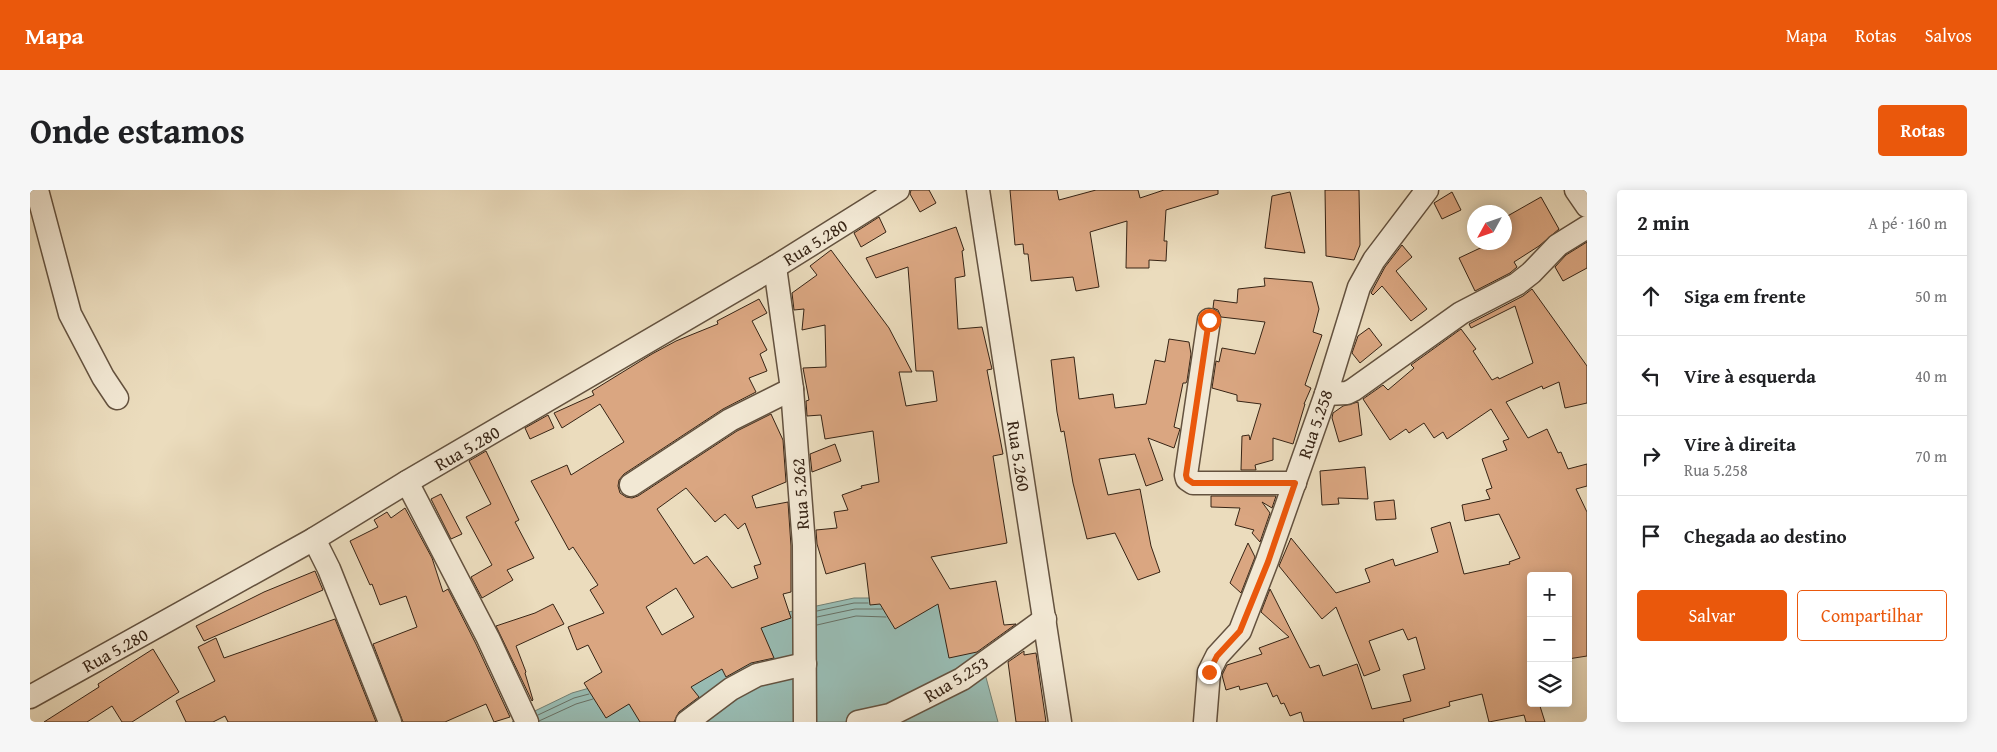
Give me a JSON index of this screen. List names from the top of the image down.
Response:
{
  "streets": {
    "street": [
      "Rua 5.280",
      "Rua 5.258",
      "Rua 5.260",
      "Rua 5.262",
      "Rua 5.253"
    ]
  },
  "crossings": [
    ["Rua 5.280", "Rua 5.262"],
    ["Rua 5.260", "Rua 5.253"]
  ],
  "north": "bottom left",
  "page": {
    "header": "Mapa",
    "nav": ["Mapa", "Rotas", "Salvos"],
    "title": "Onde estamos",
    "buttons": [
      "Rotas",
      ["Salvar", "Compartilhar"]
    ],
    "heading": ["2 min", "A pé · 160 m"],
    "list": [
      ["Siga em frente", "50 m"],
      ["Vire à esquerda", "40 m"],
      ["Vire à direita", "Rua 5.258", "70 m"],
      "Chegada ao destino"
    ],
    "map_buttons": ["+", "−"]
  }
}
